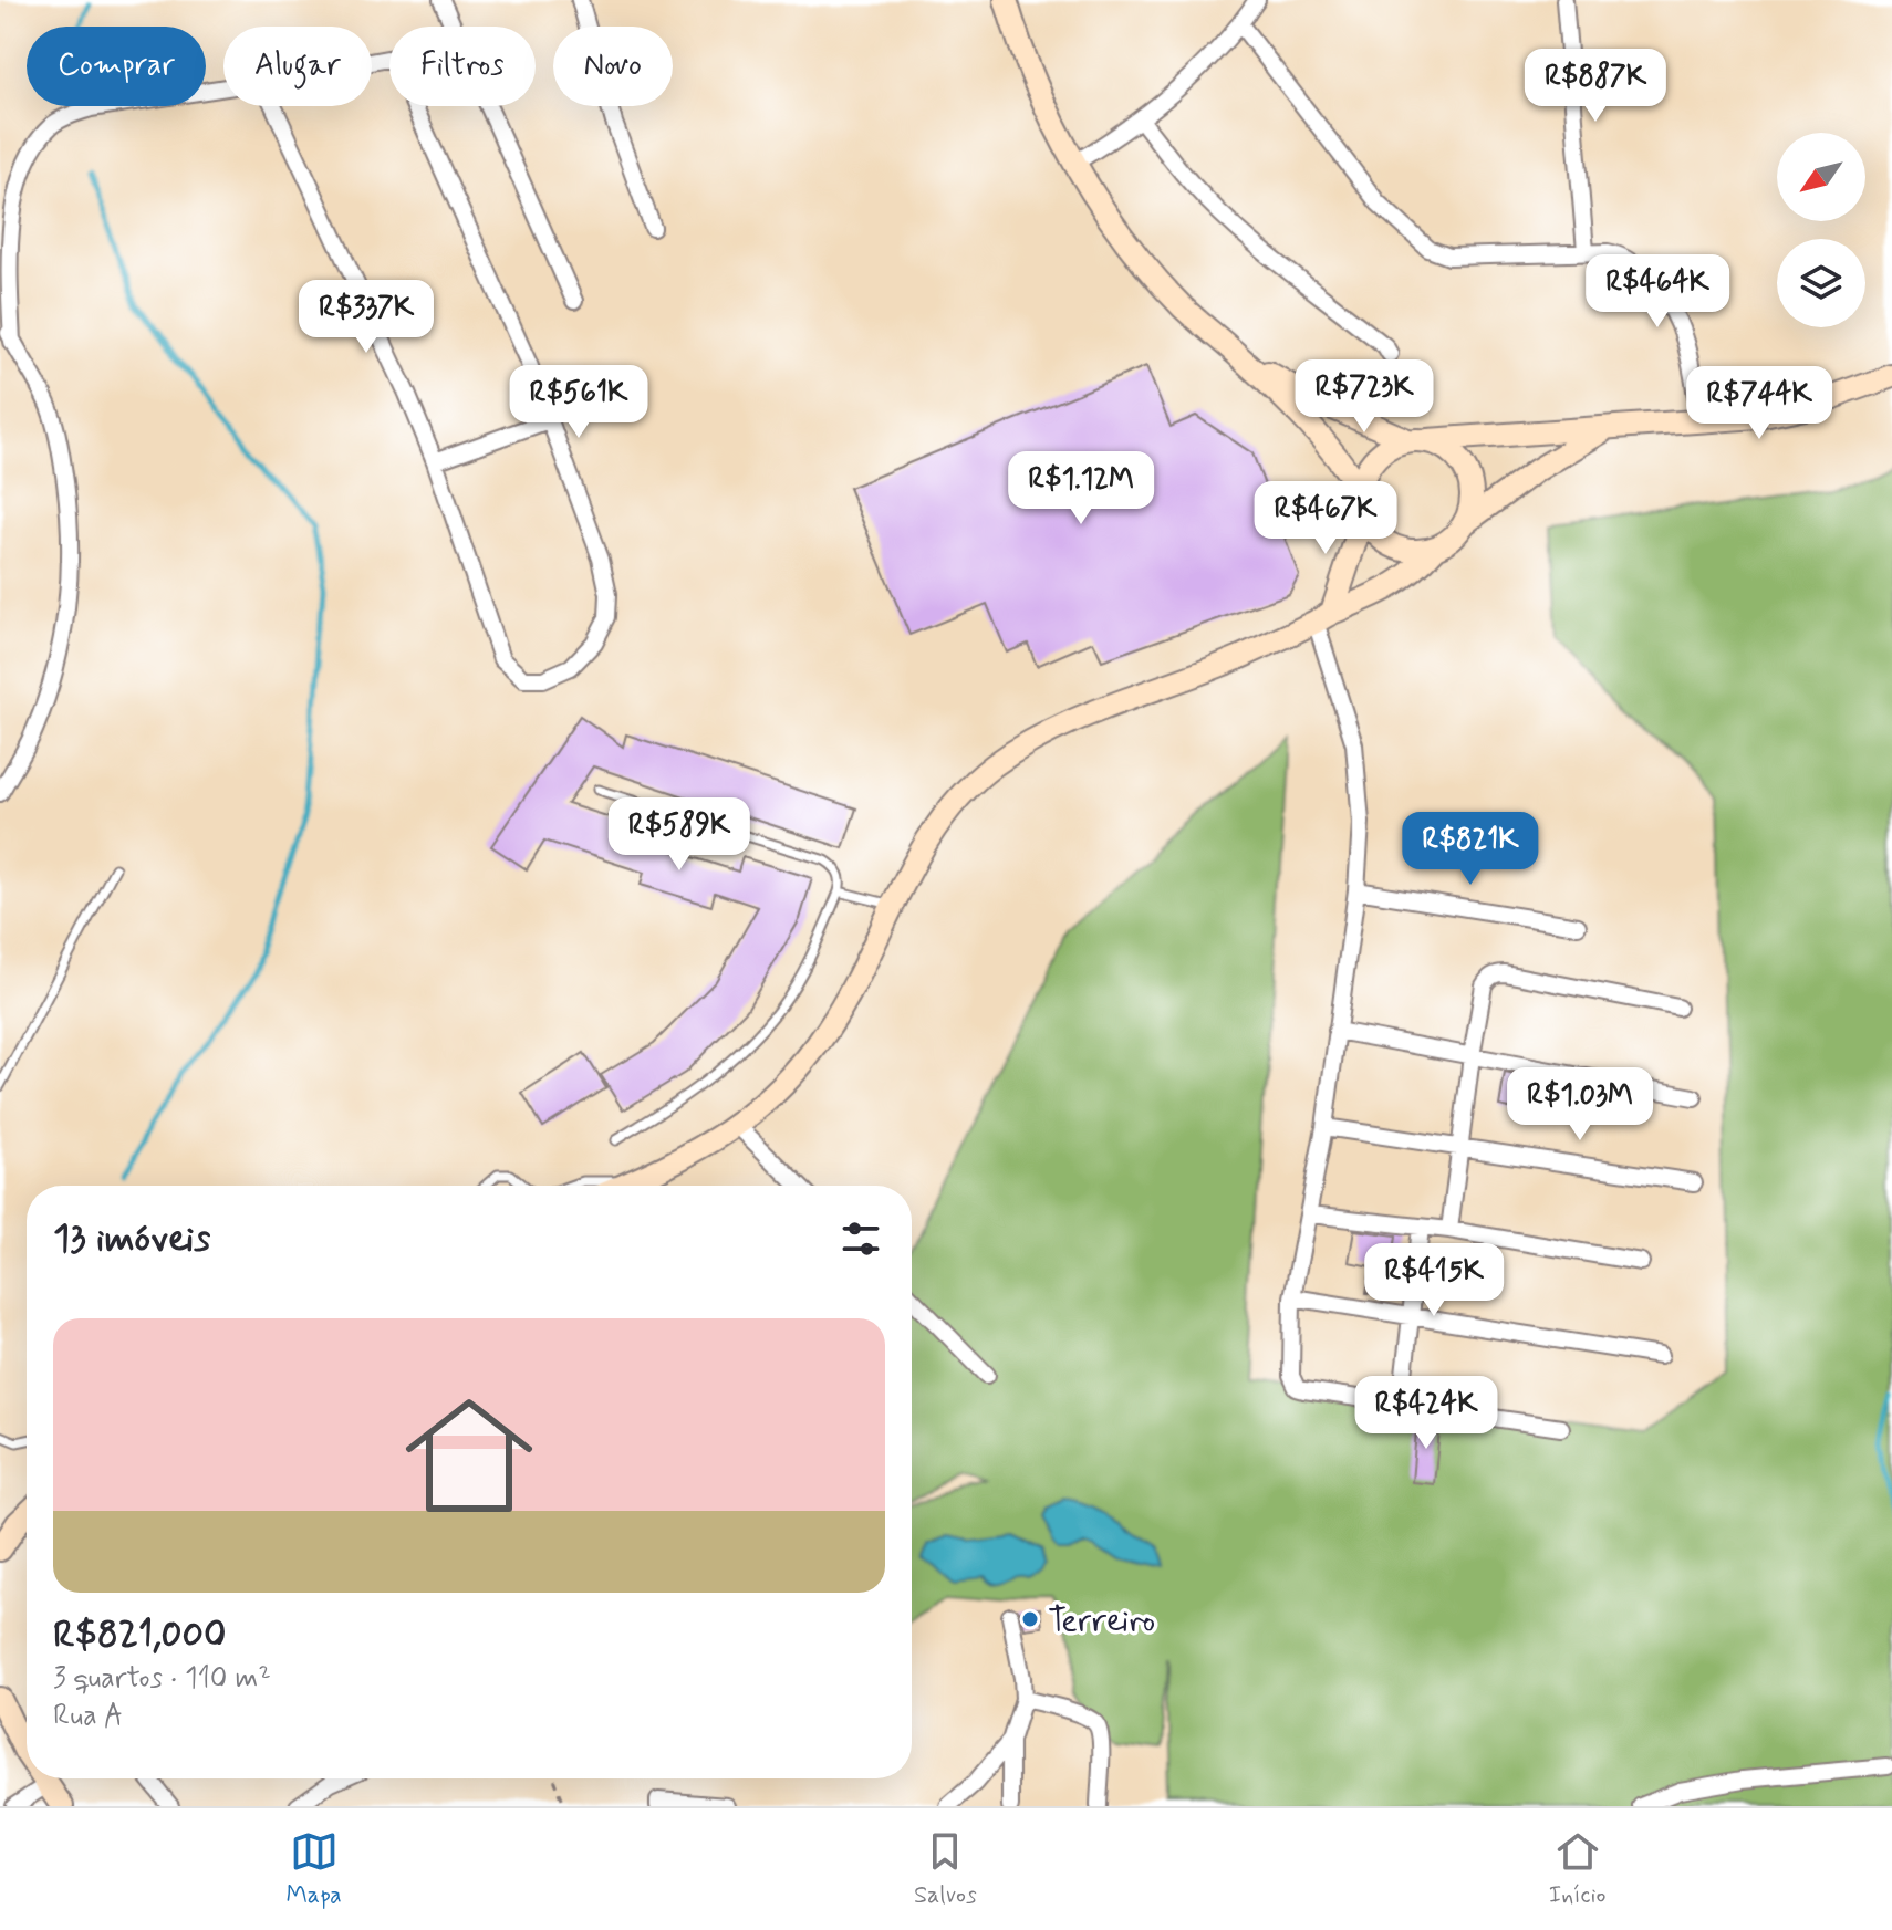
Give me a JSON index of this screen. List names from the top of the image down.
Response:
{
  "places": ["Terreiro"],
  "north": "bottom left",
  "page": {
    "chip": [
      "Comprar",
      "Alugar",
      "Filtros",
      "Novo"
    ],
    "price": [
      "R$887K",
      "R$464K",
      "R$337K",
      "R$723K",
      "R$561K",
      "R$744K",
      "R$1.12M",
      "R$467K",
      "R$589K",
      "R$821K",
      "R$1.03M",
      "R$415K",
      "R$424K"
    ],
    "heading": "13 imóveis",
    "list": [
      {
        "name": "R$821,000",
        "note": "3 quartos · 110 m² · Rua A"
      }
    ],
    "tabs": ["Mapa", "Salvos", "Início"]
  }
}
